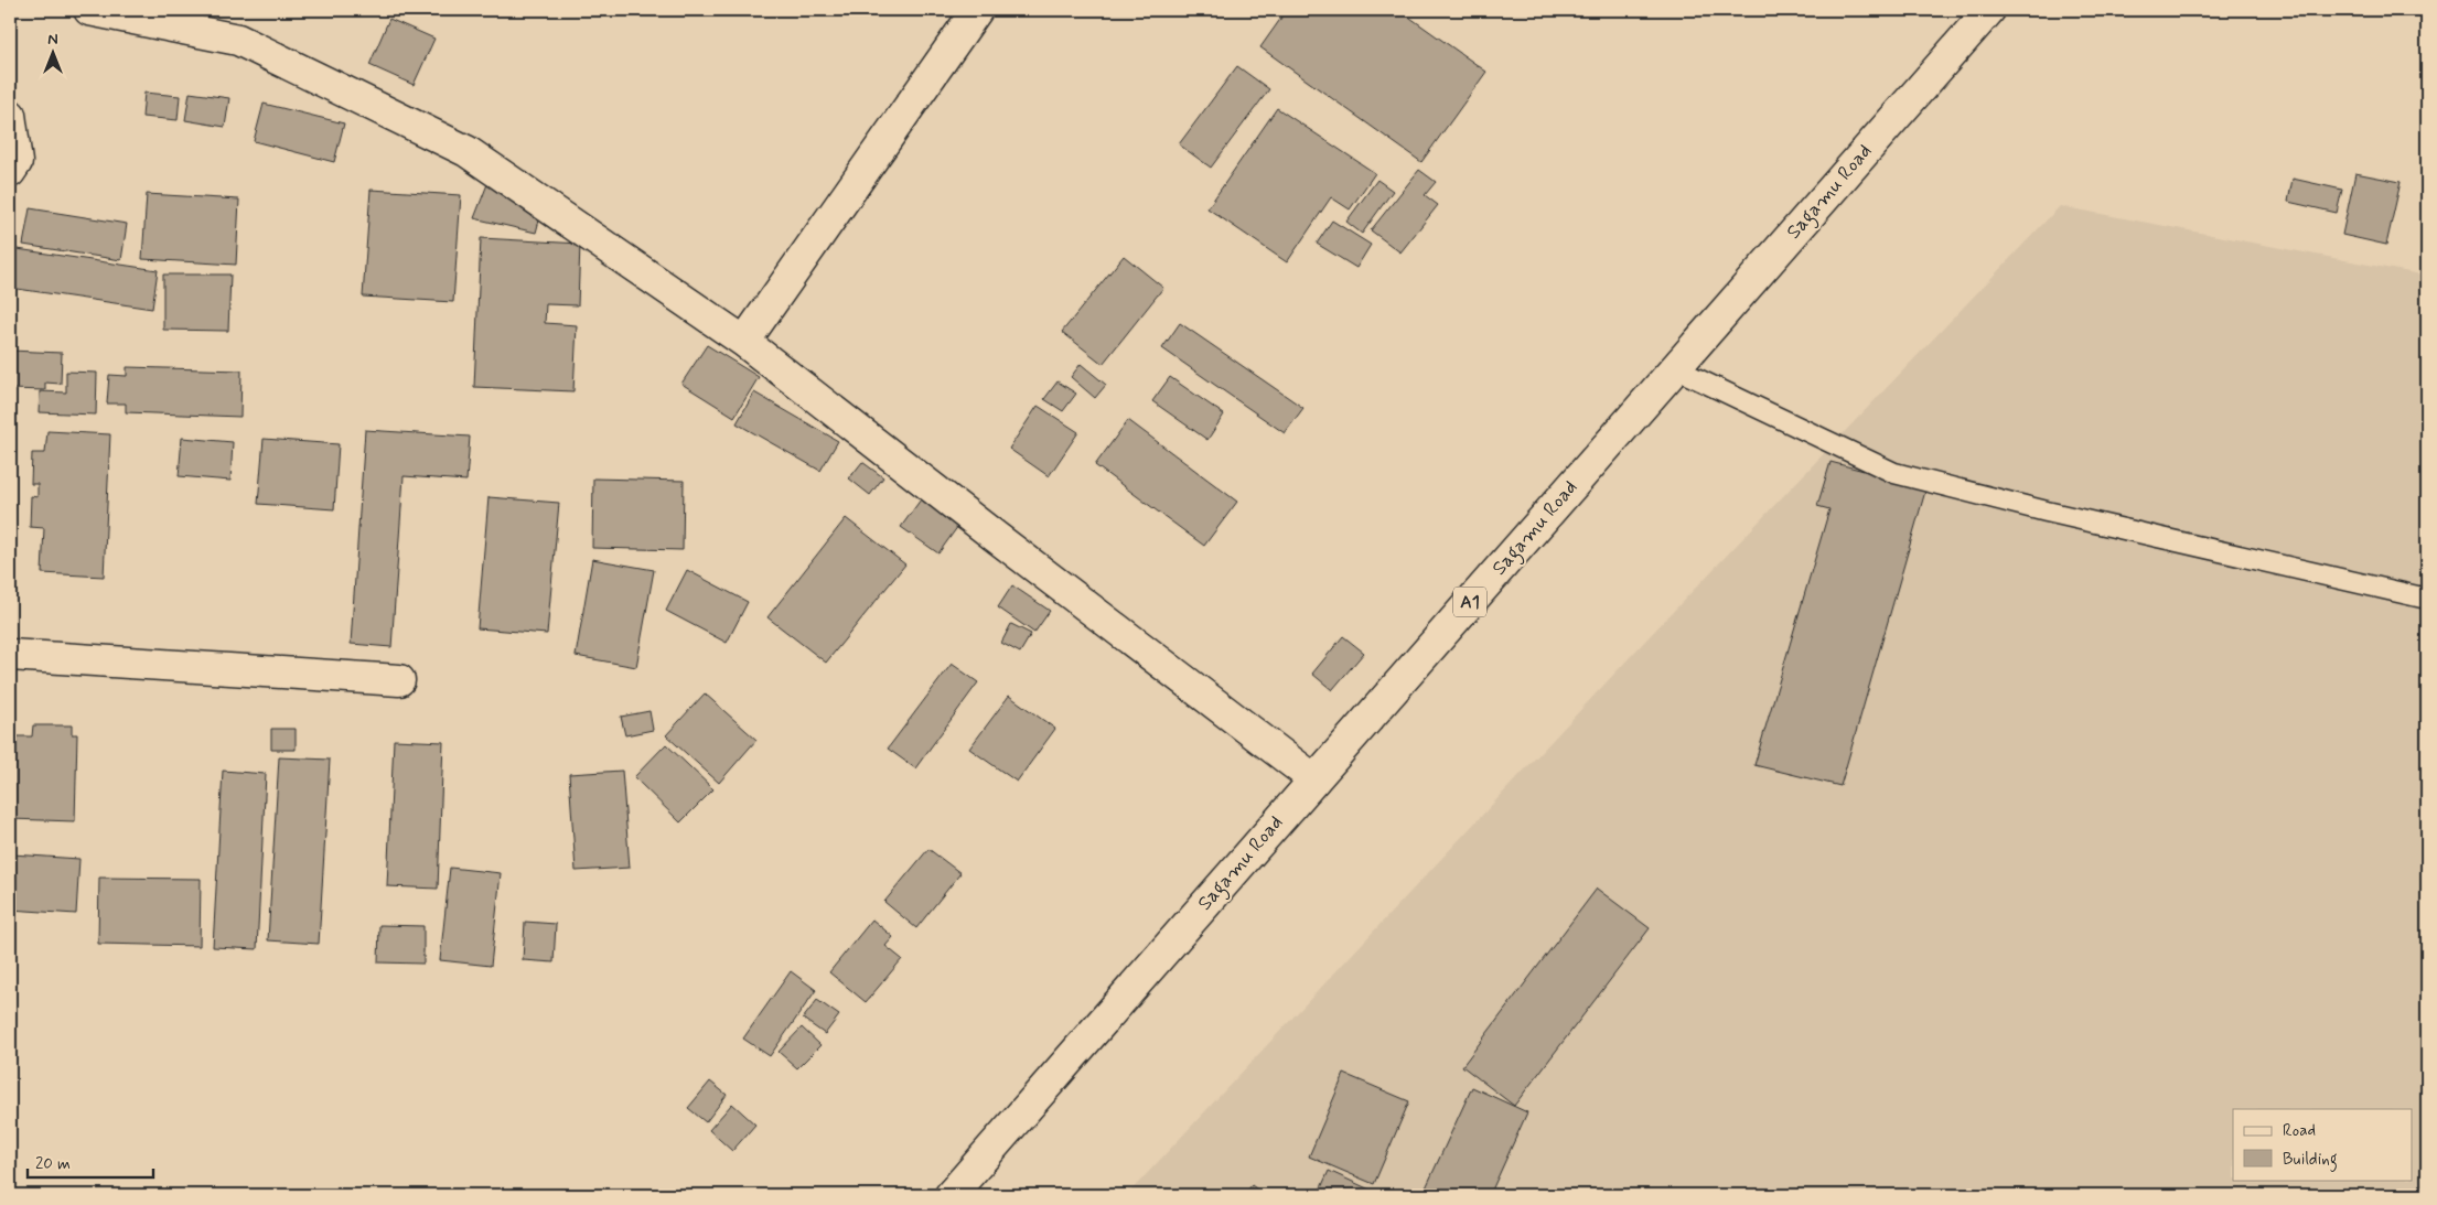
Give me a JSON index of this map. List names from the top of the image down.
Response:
{
  "streets": {
    "main road": ["Sagamu Road", "A1"]
  },
  "legend": ["Road", "Building"],
  "scale_bar": "20 m",
  "north": "top"
}
